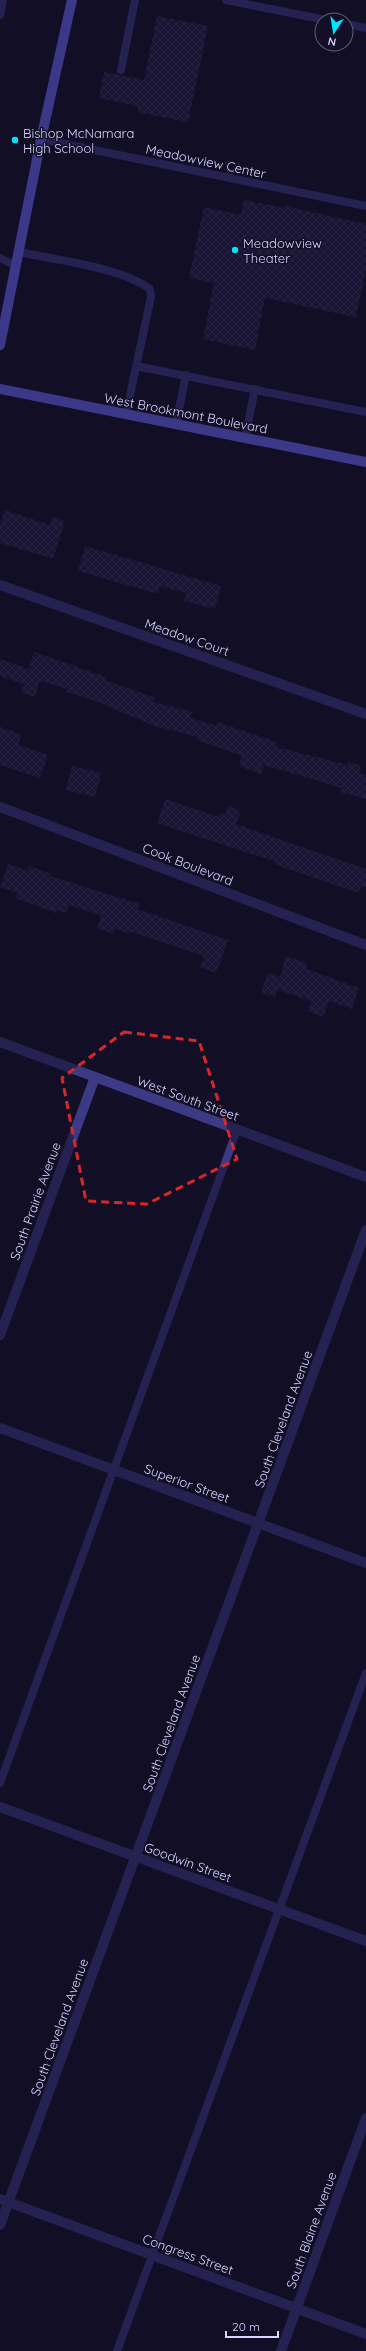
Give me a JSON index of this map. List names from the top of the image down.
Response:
{
  "streets": {
    "main road": ["West Brookmont Boulevard"],
    "street": [
      "Meadow Court",
      "Cook Boulevard",
      "West South Street",
      "South Prairie Avenue",
      "South Cleveland Avenue",
      "Superior Street",
      "Goodwin Street",
      "South Blaine Avenue",
      "Congress Street"
    ],
    "lane": ["Meadowview Center"]
  },
  "crossings": [
    ["West South Street", "South Prairie Avenue"],
    ["South Cleveland Avenue", "Superior Street"],
    ["South Cleveland Avenue", "Goodwin Street"],
    ["South Cleveland Avenue", "Congress Street"],
    ["South Blaine Avenue", "Congress Street"]
  ],
  "places": ["Bishop McNamara High School", "Meadowview Theater"],
  "scale_bar": "20 m",
  "north": "bottom"
}
